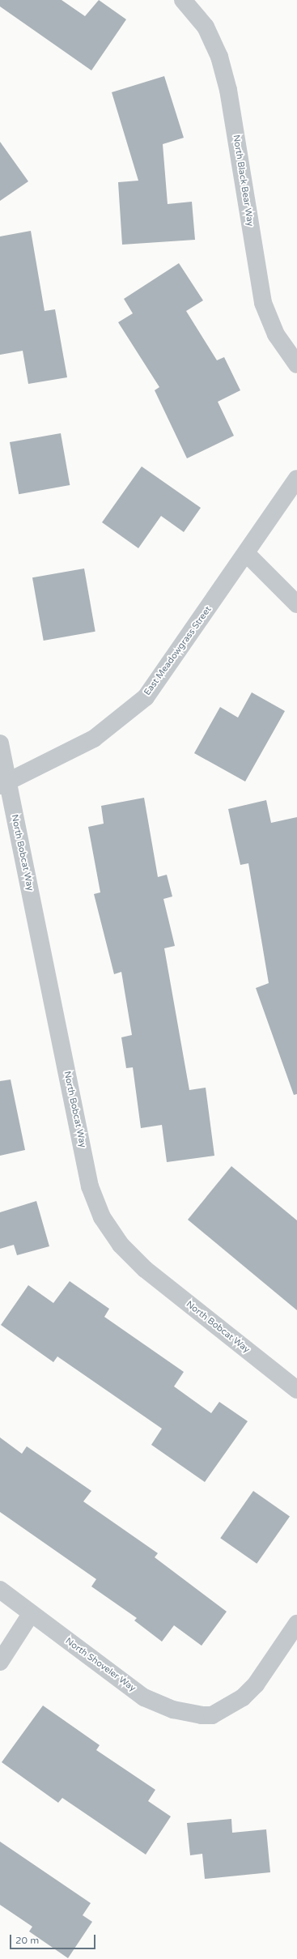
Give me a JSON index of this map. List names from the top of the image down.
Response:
{
  "streets": {
    "street": [
      "North Black Bear Way",
      "East Meadowgrass Street",
      "North Bobcat Way",
      "North Shoveler Way"
    ]
  },
  "crossings": [
    ["East Meadowgrass Street", "North Bobcat Way"]
  ],
  "scale_bar": "20 m"
}
